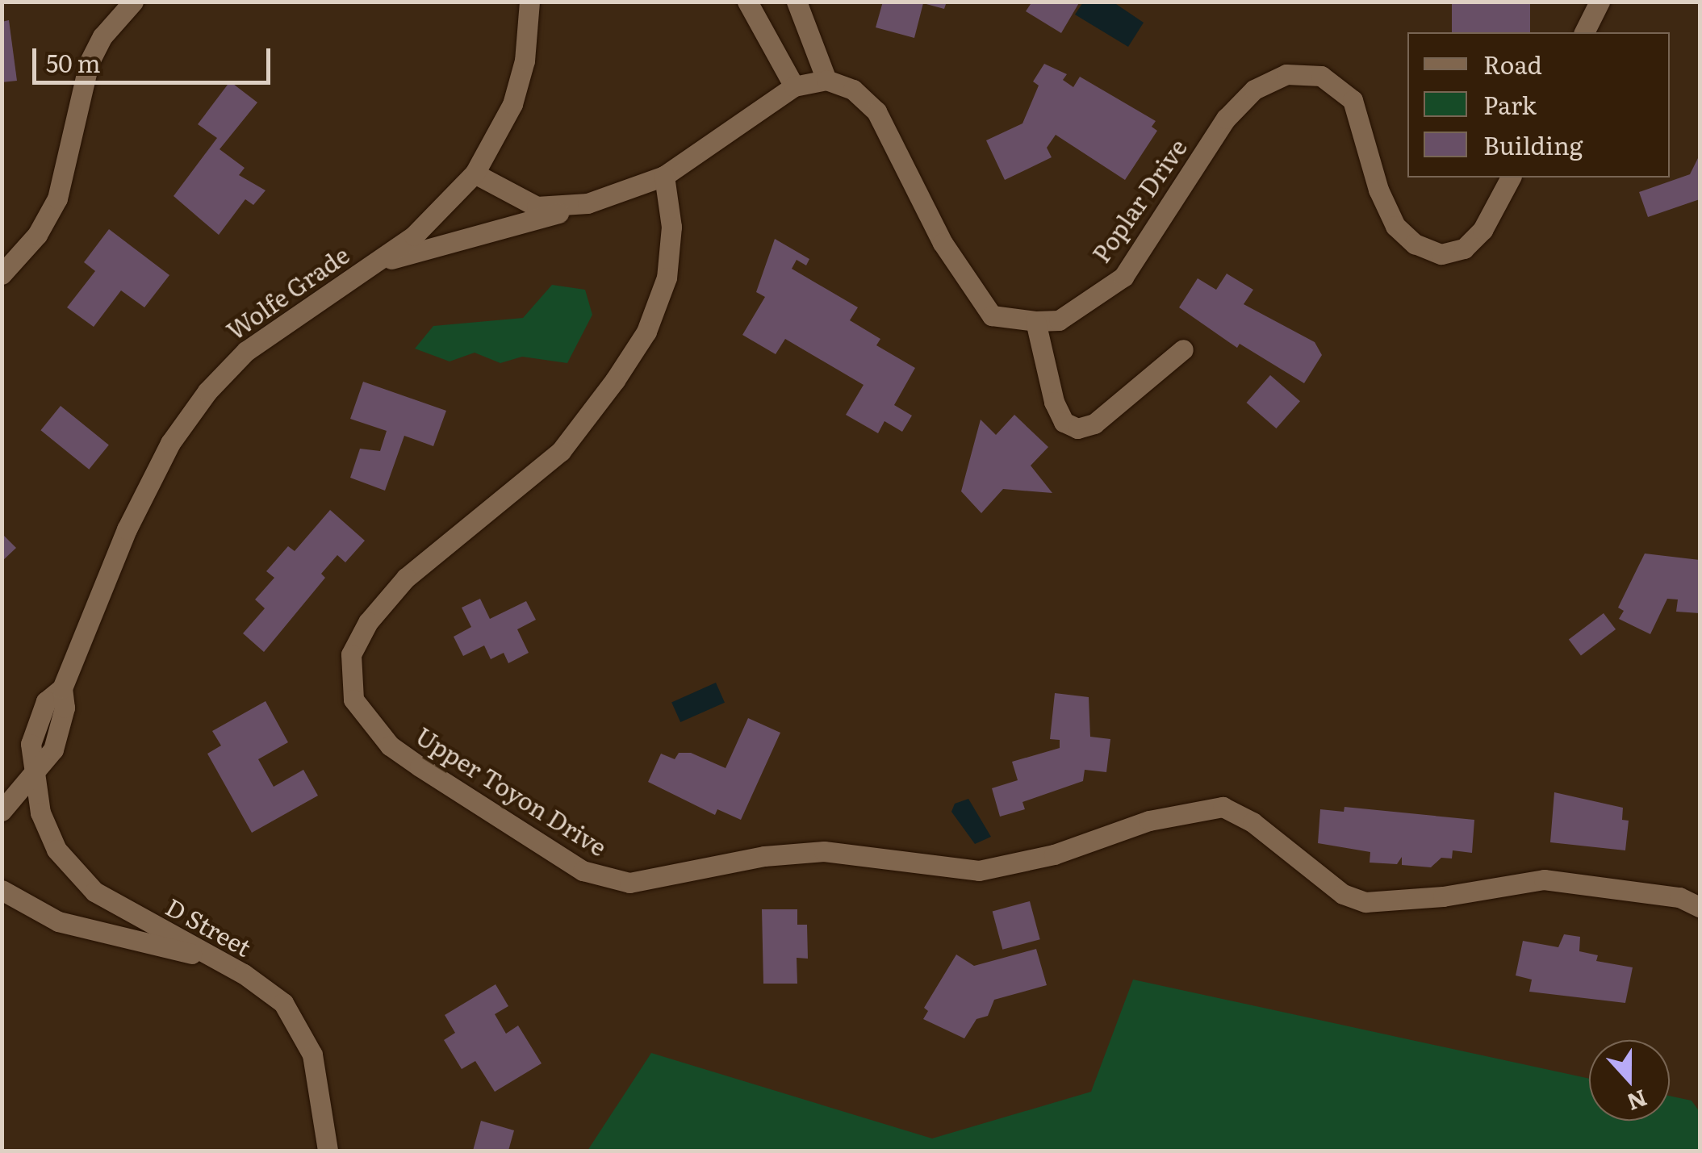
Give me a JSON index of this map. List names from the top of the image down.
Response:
{
  "streets": {
    "street": [
      "Poplar Drive",
      "Wolfe Grade",
      "Upper Toyon Drive",
      "D Street"
    ]
  },
  "crossings": [
    ["Wolfe Grade", "D Street"]
  ],
  "legend": ["Road", "Park", "Building"],
  "scale_bar": "50 m",
  "north": "bottom"
}
